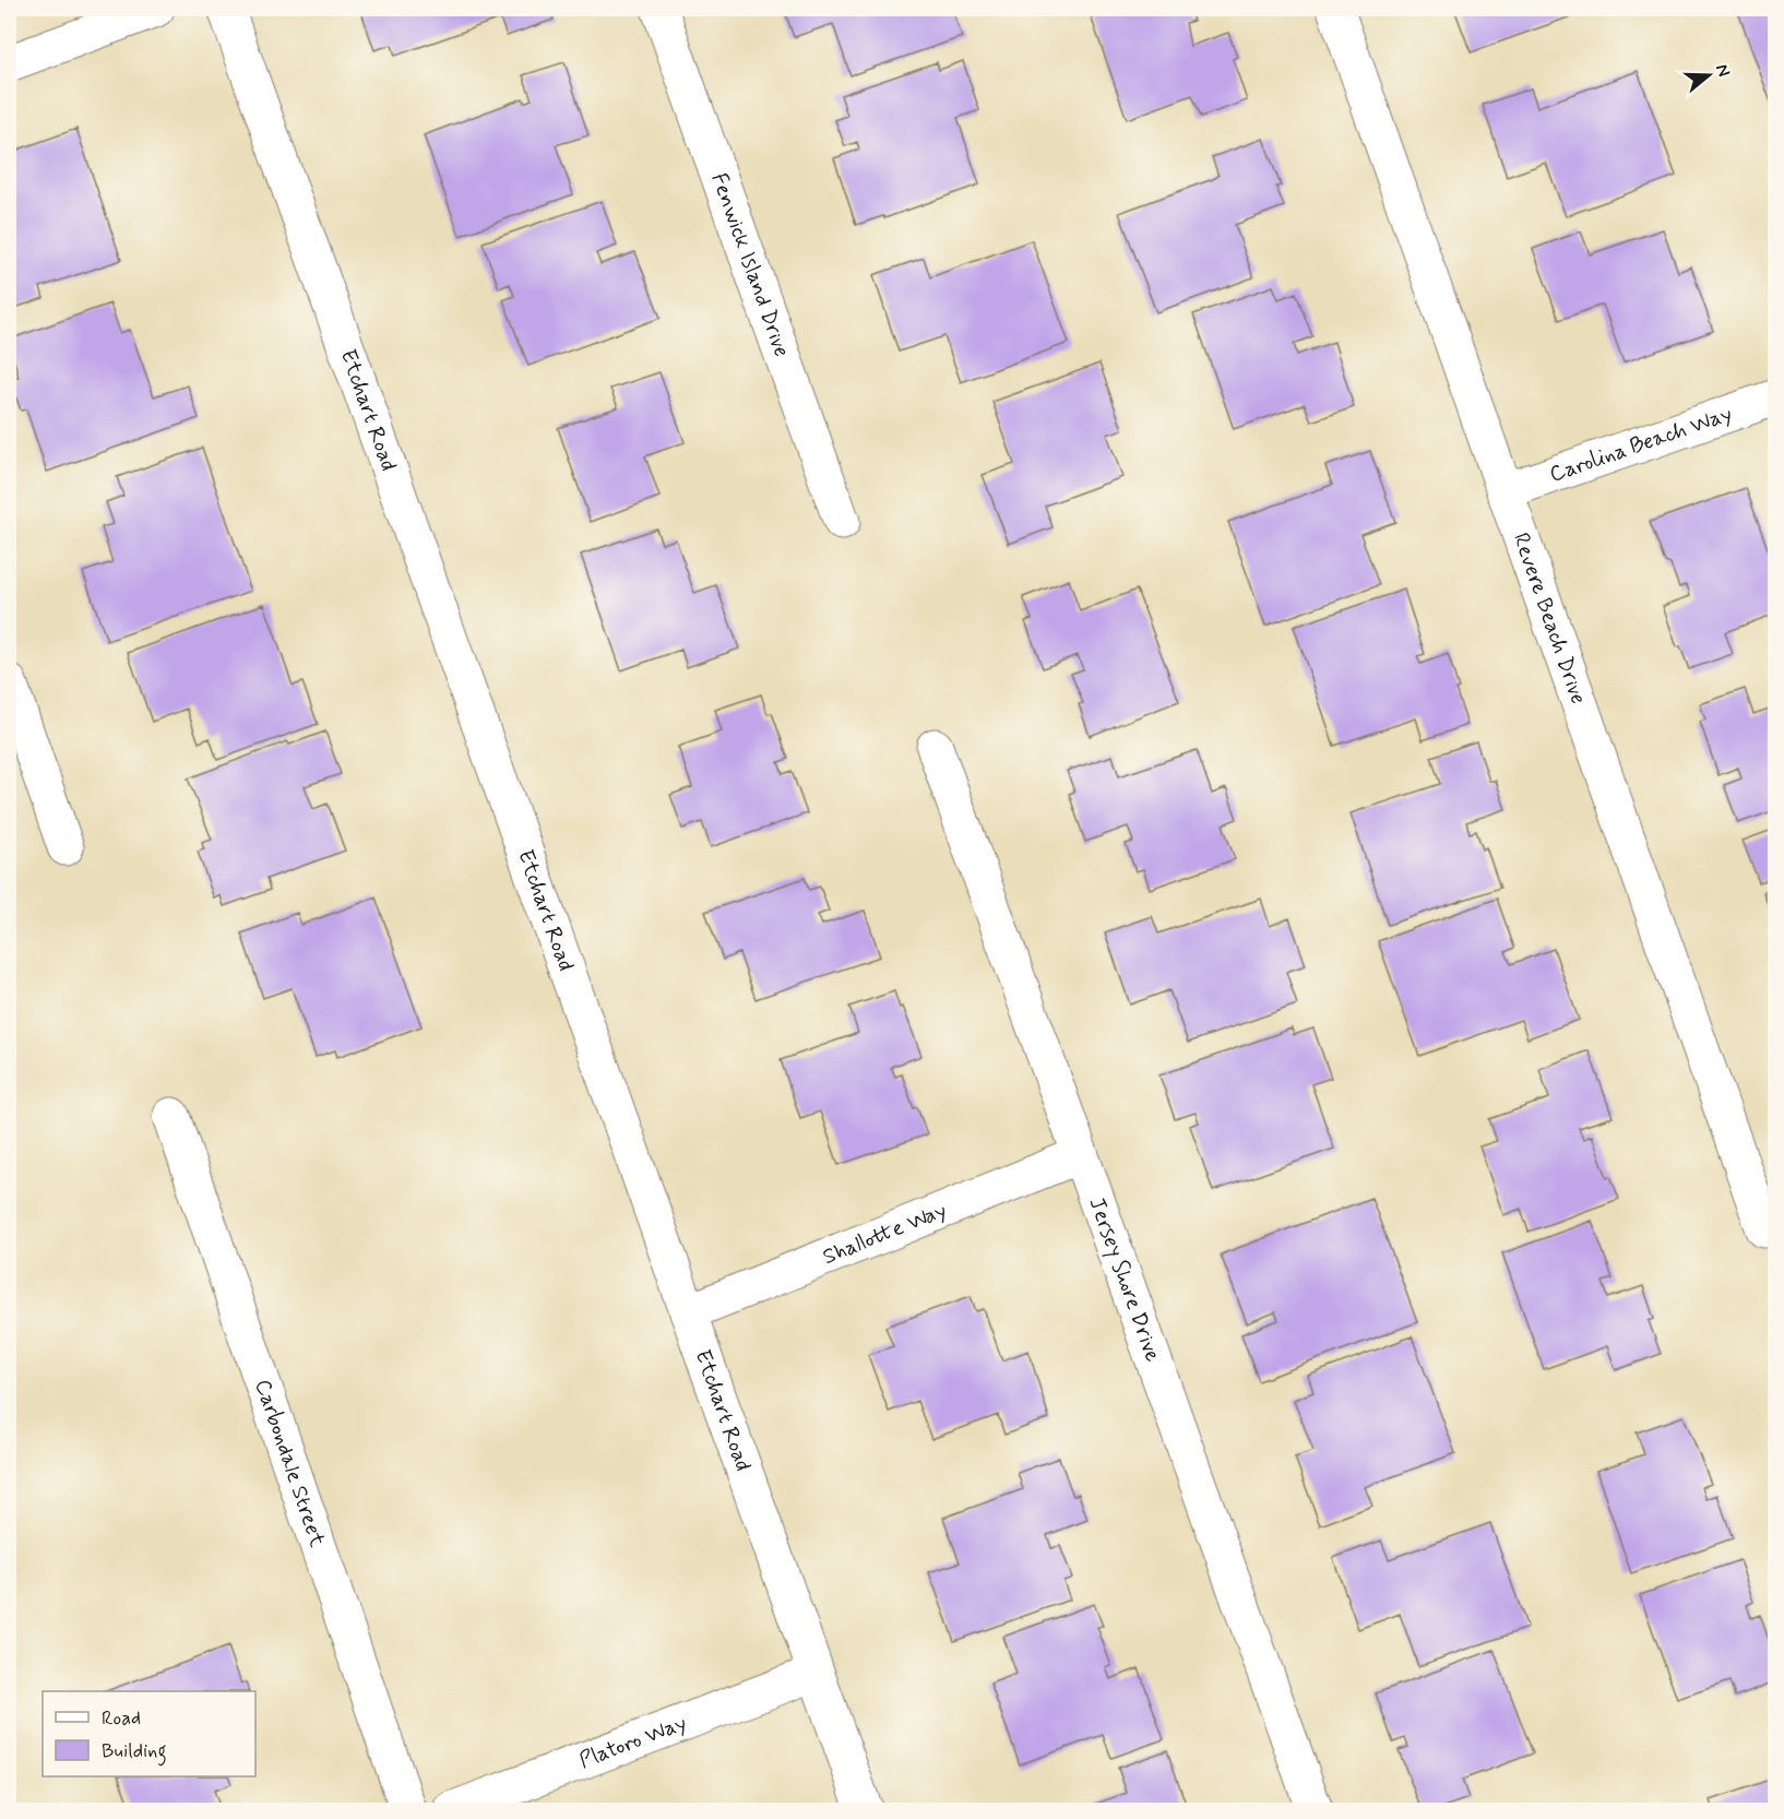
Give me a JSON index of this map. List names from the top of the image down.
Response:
{
  "streets": {
    "street": [
      "Fenwick Island Drive",
      "Etchart Road",
      "Carolina Beach Way",
      "Revere Beach Drive",
      "Shallotte Way",
      "Jersey Shore Drive",
      "Carbondale Street",
      "Platoro Way"
    ]
  },
  "crossings": [
    ["Etchart Road", "Shallotte Way"],
    ["Etchart Road", "Platoro Way"],
    ["Carolina Beach Way", "Revere Beach Drive"],
    ["Shallotte Way", "Jersey Shore Drive"]
  ],
  "legend": ["Road", "Building"],
  "north": "right"
}
